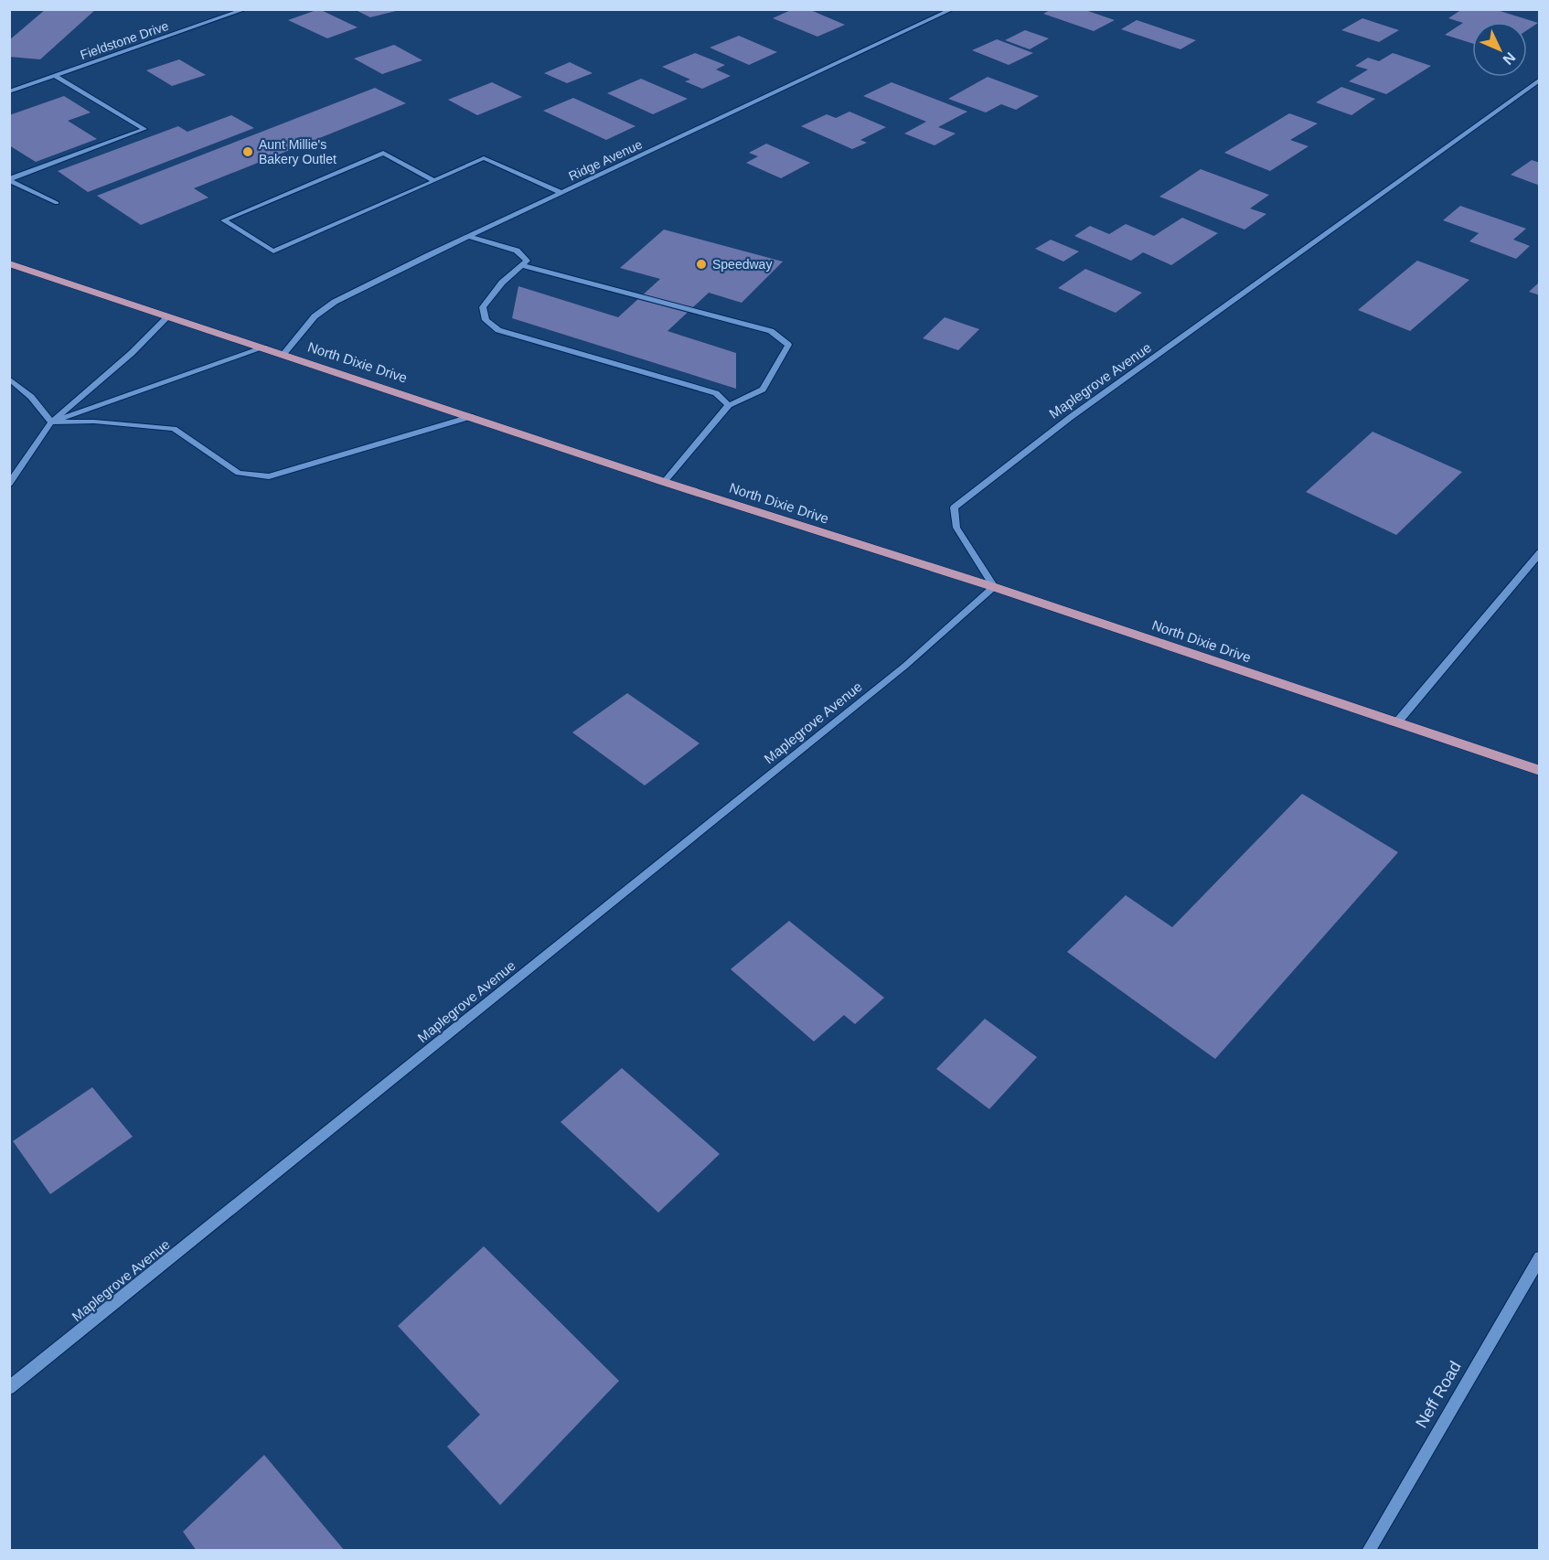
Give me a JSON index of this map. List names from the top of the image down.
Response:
{
  "streets": {
    "main road": ["North Dixie Drive"],
    "street": [
      "Fieldstone Drive",
      "Ridge Avenue",
      "Maplegrove Avenue",
      "Neff Road"
    ]
  },
  "crossings": [
    ["Ridge Avenue", "North Dixie Drive"],
    ["North Dixie Drive", "Maplegrove Avenue"]
  ],
  "places": ["Aunt Millie's Bakery Outlet", "Speedway"],
  "north": "bottom right"
}
